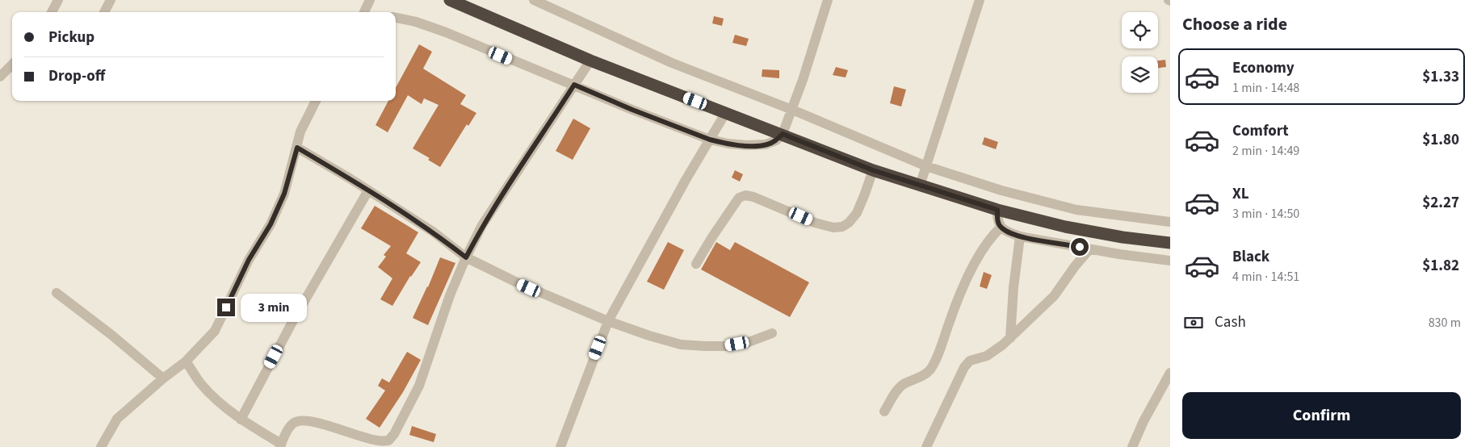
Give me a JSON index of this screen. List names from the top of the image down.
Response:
{
  "page": {
    "heading": "Choose a ride",
    "banner": ["Pickup", "Drop-off"],
    "list": [
      {
        "name": "Economy",
        "note": "1 min · 14:48",
        "value": "$1.33"
      },
      {
        "name": "Comfort",
        "note": "2 min · 14:49",
        "value": "$1.80"
      },
      {
        "name": "XL",
        "note": "3 min · 14:50",
        "value": "$2.27"
      },
      {
        "name": "Black",
        "note": "4 min · 14:51",
        "value": "$1.82"
      }
    ],
    "bubble": "3 min",
    "pay": ["Cash", "830 m"],
    "buttons": "Confirm"
  }
}
